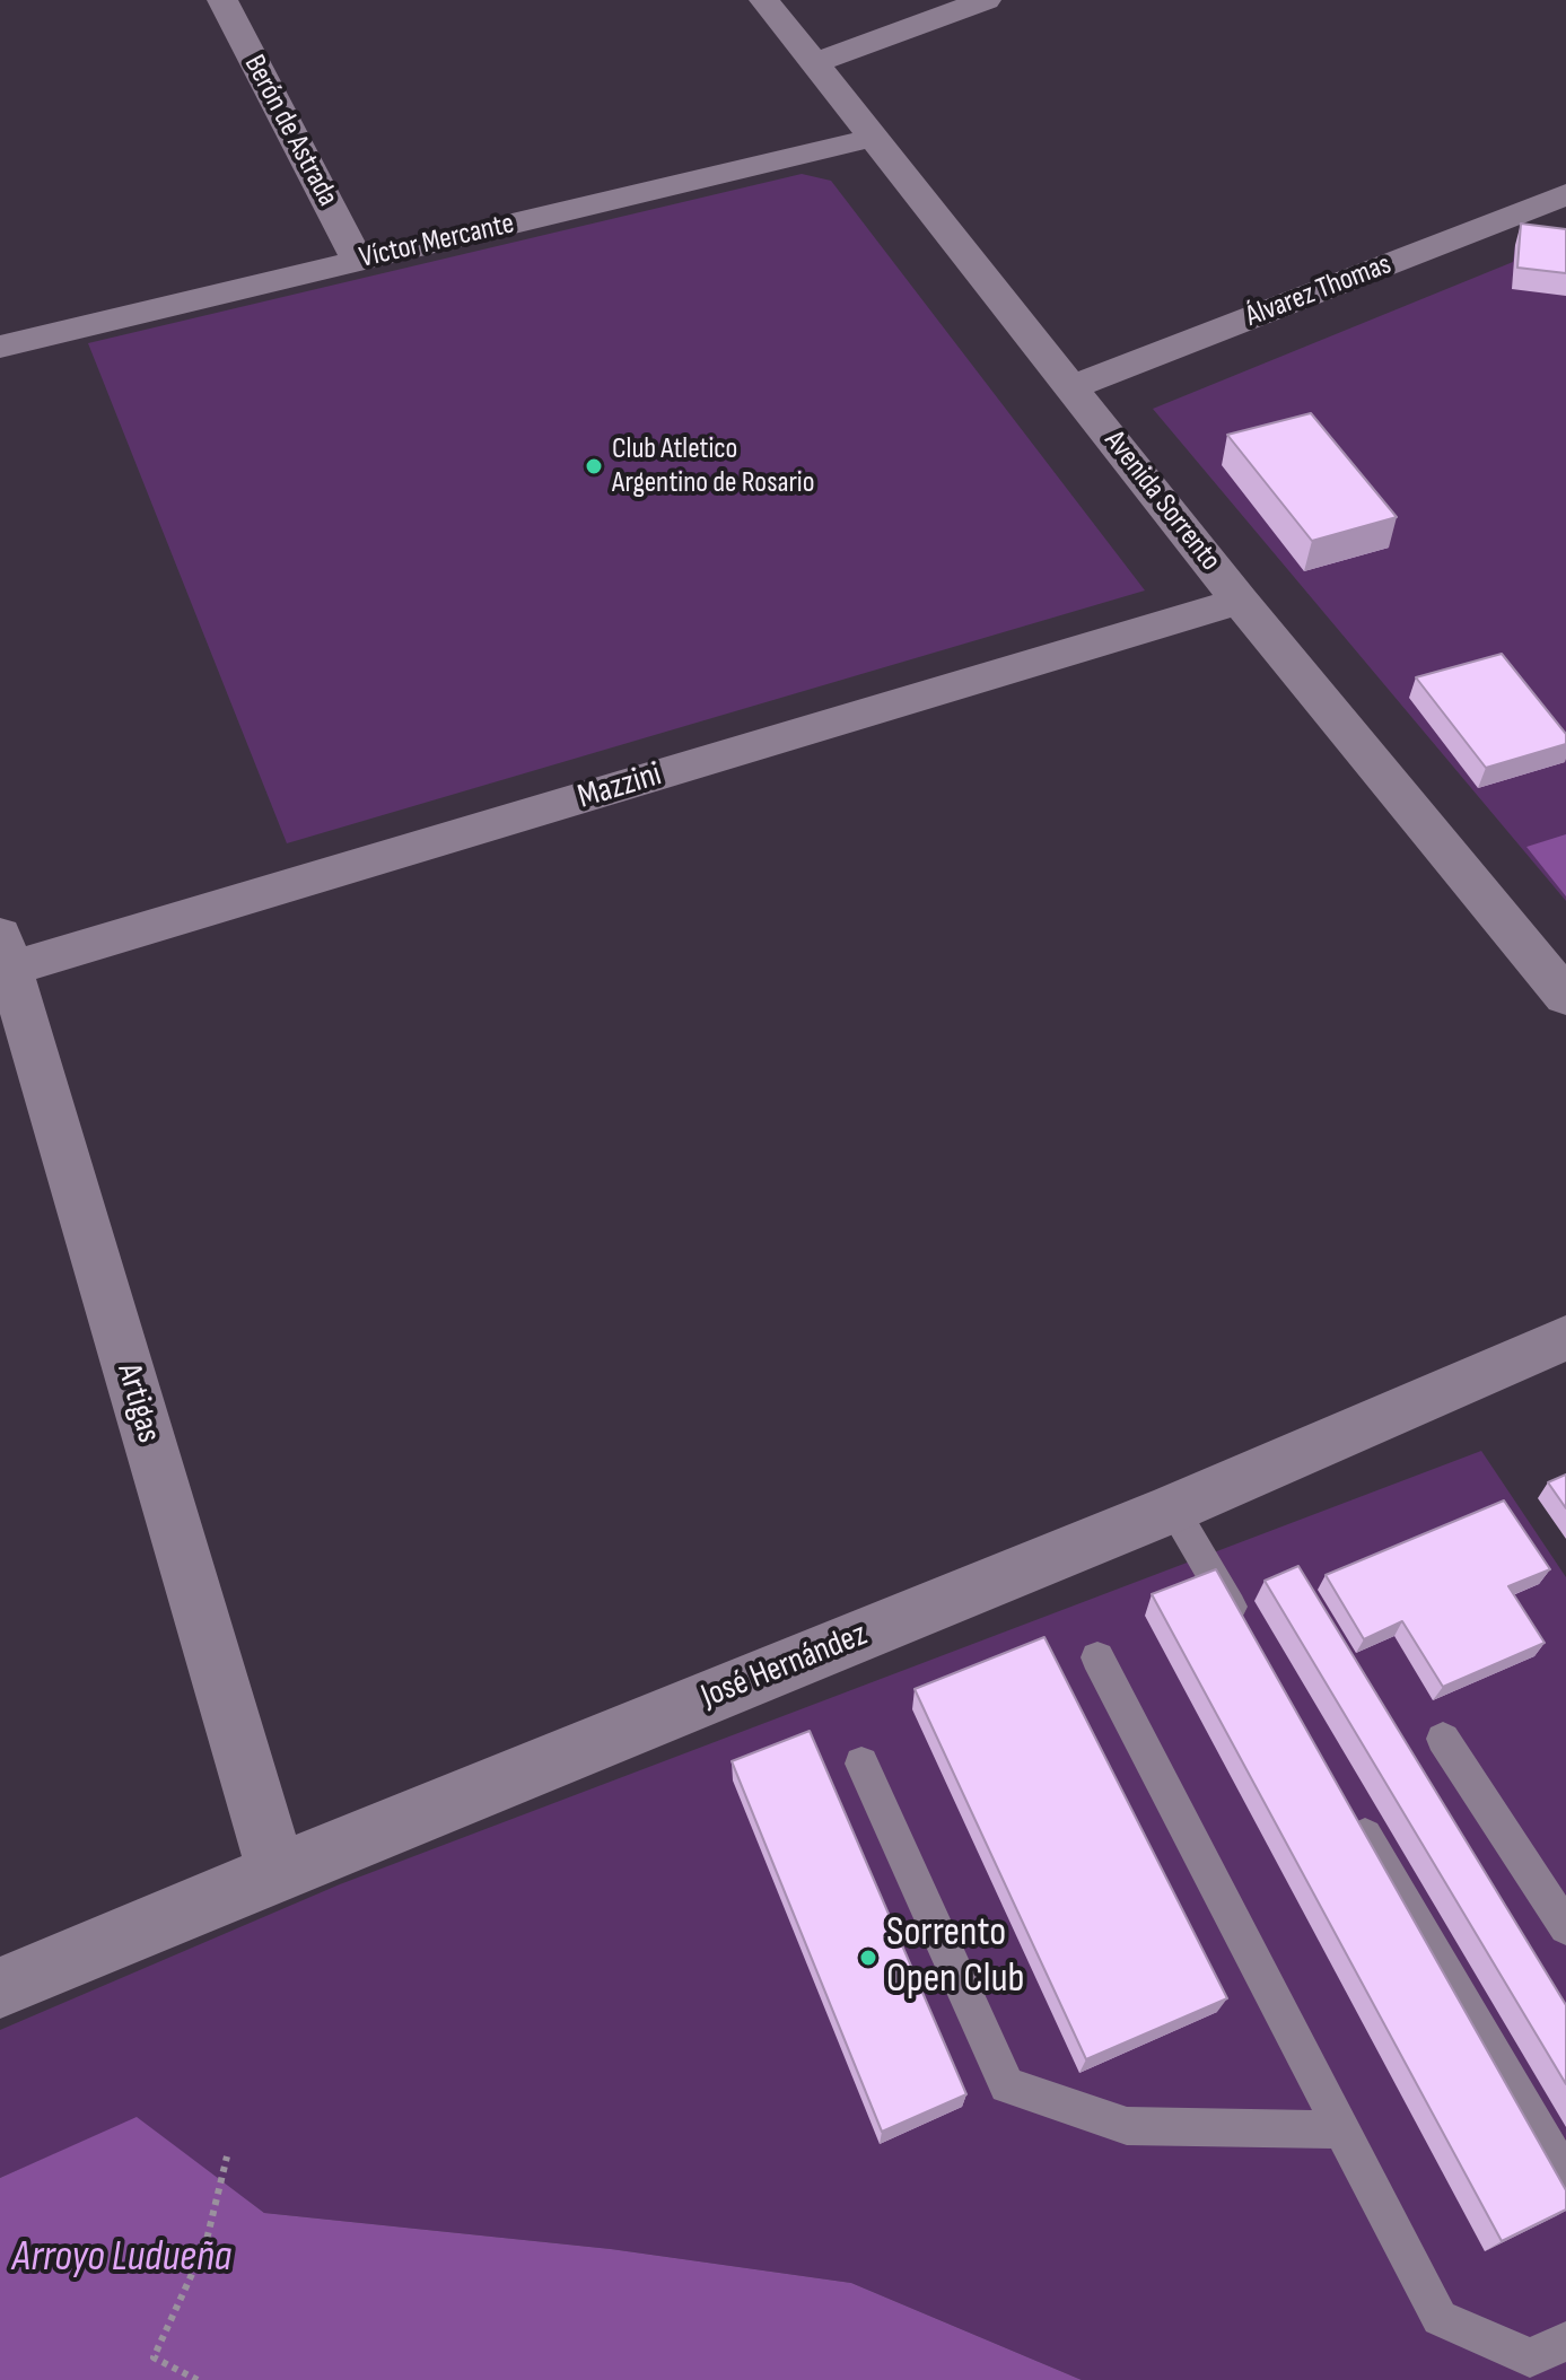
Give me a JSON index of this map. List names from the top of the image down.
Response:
{
  "streets": {
    "street": [
      "Berón de Astrada",
      "Víctor Mercante",
      "Álvarez Thomas",
      "Avenida Sorrento",
      "Mazzini",
      "Artigas",
      "José Hernández"
    ]
  },
  "crossings": [
    ["Berón de Astrada", "Víctor Mercante"],
    ["Víctor Mercante", "Avenida Sorrento"],
    ["Álvarez Thomas", "Avenida Sorrento"],
    ["Avenida Sorrento", "Mazzini"],
    ["Mazzini", "Artigas"],
    ["Artigas", "José Hernández"]
  ],
  "water": ["Arroyo Ludueña"],
  "places": ["Club Atletico Argentino de Rosario", "Sorrento Open Club"]
}
